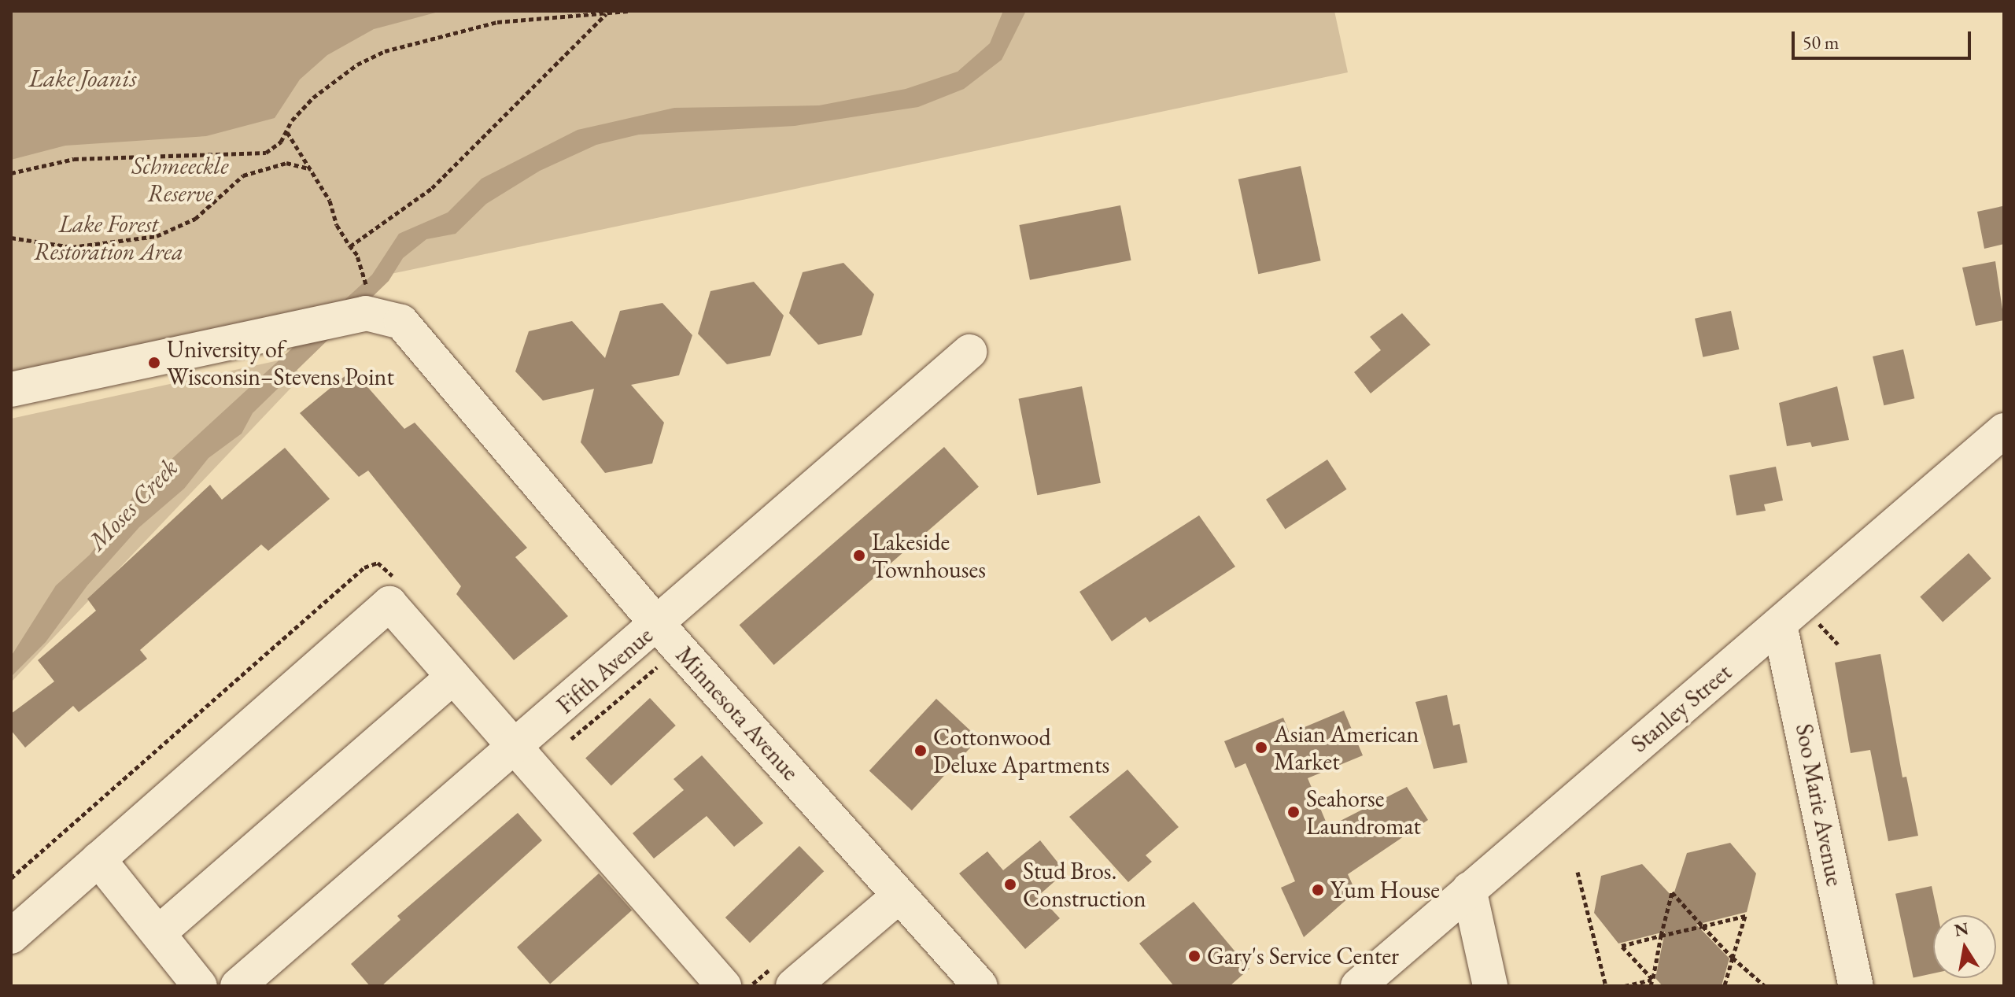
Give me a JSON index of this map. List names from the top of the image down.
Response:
{
  "streets": {
    "street": [
      "Fifth Avenue",
      "Stanley Street",
      "Minnesota Avenue",
      "Soo Marie Avenue"
    ]
  },
  "crossings": [
    ["Fifth Avenue", "Minnesota Avenue"],
    ["Stanley Street", "Soo Marie Avenue"]
  ],
  "water": ["Lake Joanis", "Moses Creek"],
  "parks": ["Schmeeckle Reserve", "Lake Forest Restoration Area"],
  "places": [
    "University of Wisconsin–Stevens Point",
    "Lakeside Townhouses",
    "Asian American Market",
    "Cottonwood Deluxe Apartments",
    "Seahorse Laundromat",
    "Stud Bros. Construction",
    "Yum House",
    "Gary's Service Center"
  ],
  "scale_bar": "50 m",
  "north": "top"
}
